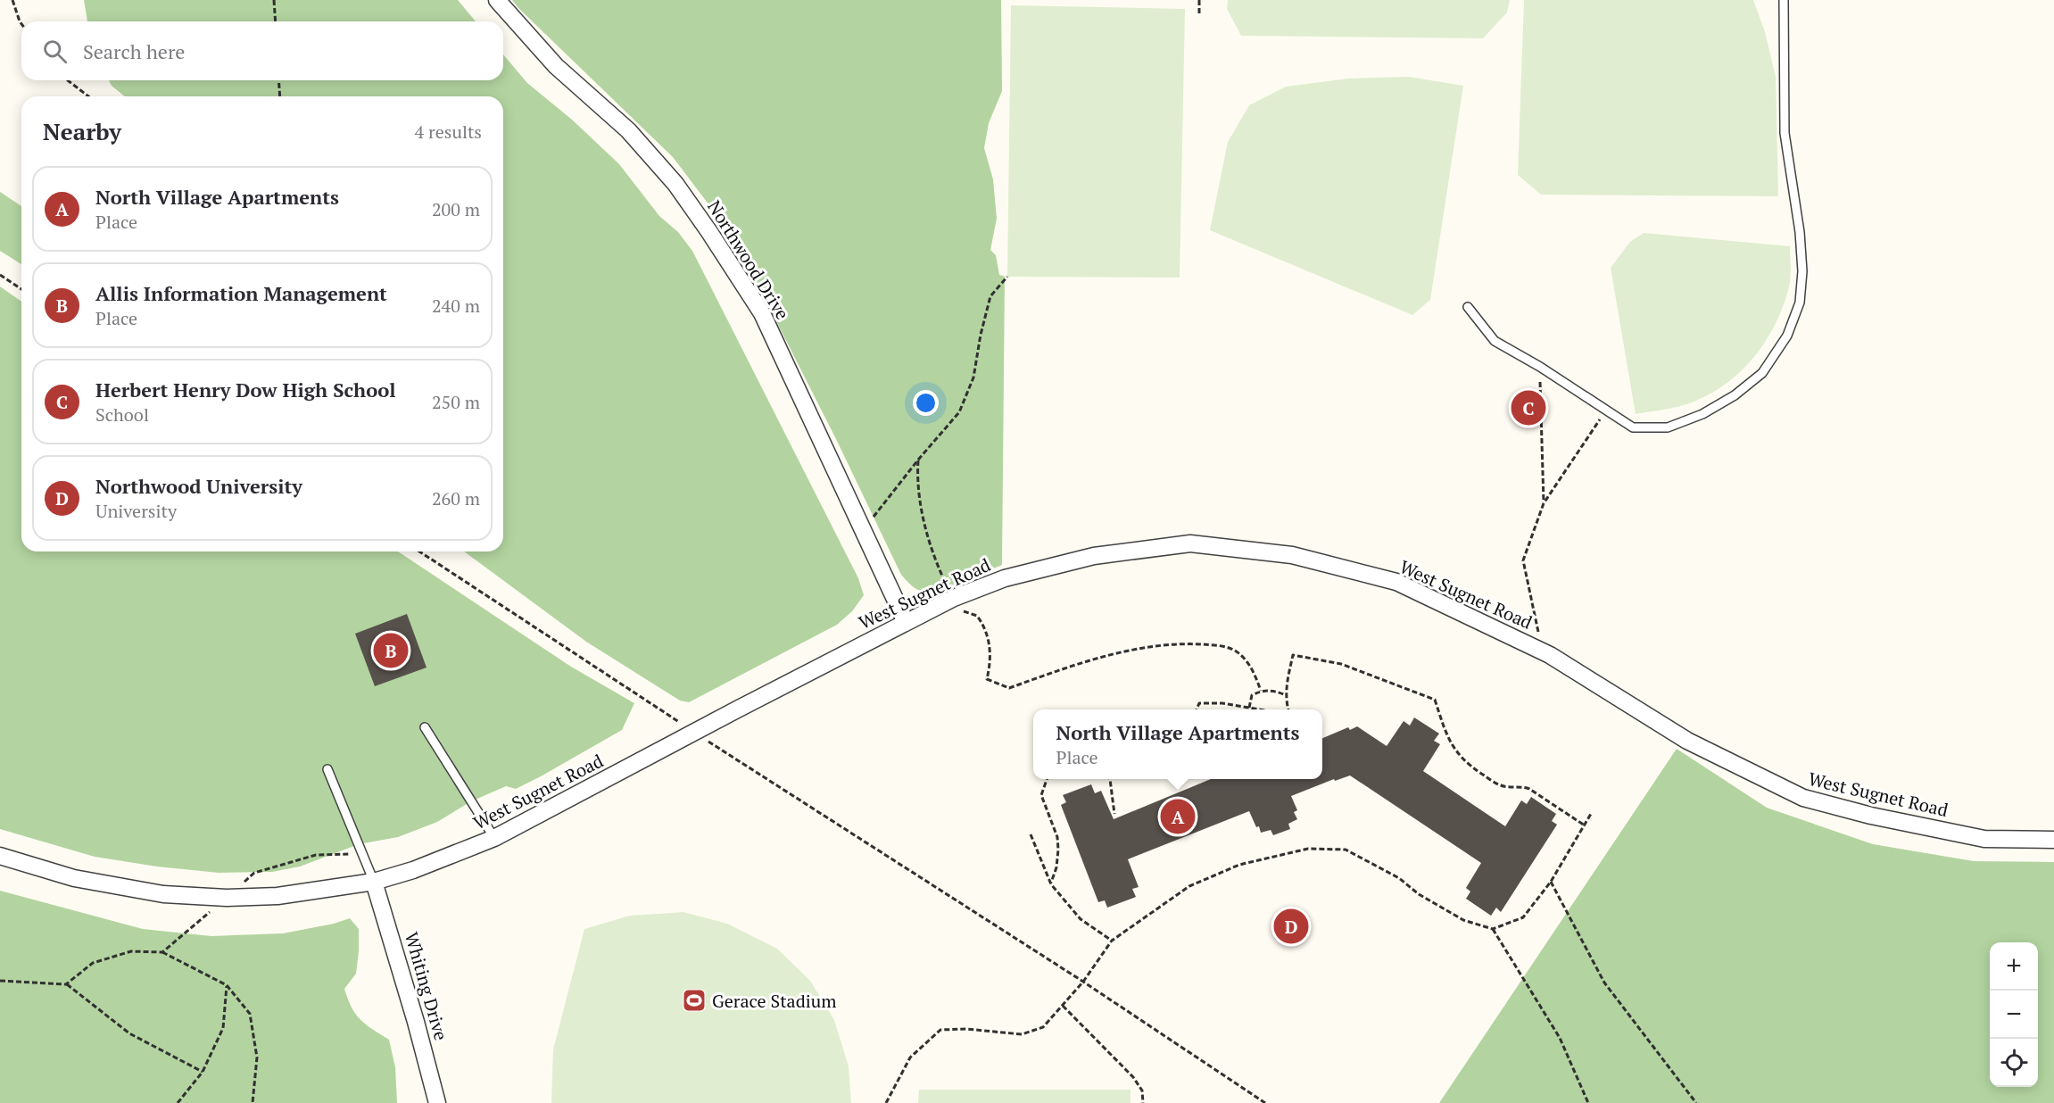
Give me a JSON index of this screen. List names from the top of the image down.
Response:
{
  "streets": {
    "street": ["Northwood Drive", "West Sugnet Road", "Whiting Drive"]
  },
  "crossings": [
    ["Northwood Drive", "West Sugnet Road"],
    ["West Sugnet Road", "Whiting Drive"]
  ],
  "places": {
    "sports": ["Gerace Stadium"]
  },
  "page": {
    "search": "Search here",
    "heading": ["Nearby", "4 results"],
    "list": [
      {
        "mark": "A",
        "name": "North Village Apartments",
        "note": "Place",
        "value": "200 m"
      },
      {
        "mark": "B",
        "name": "Allis Information Management",
        "note": "Place",
        "value": "240 m"
      },
      {
        "mark": "C",
        "name": "Herbert Henry Dow High School",
        "note": "School",
        "value": "250 m"
      },
      {
        "mark": "D",
        "name": "Northwood University",
        "note": "University",
        "value": "260 m"
      }
    ],
    "pins": [
      "C",
      "B",
      "A",
      "D"
    ],
    "popup": ["North Village Apartments", "Place"],
    "map_buttons": ["+", "−"]
  }
}
